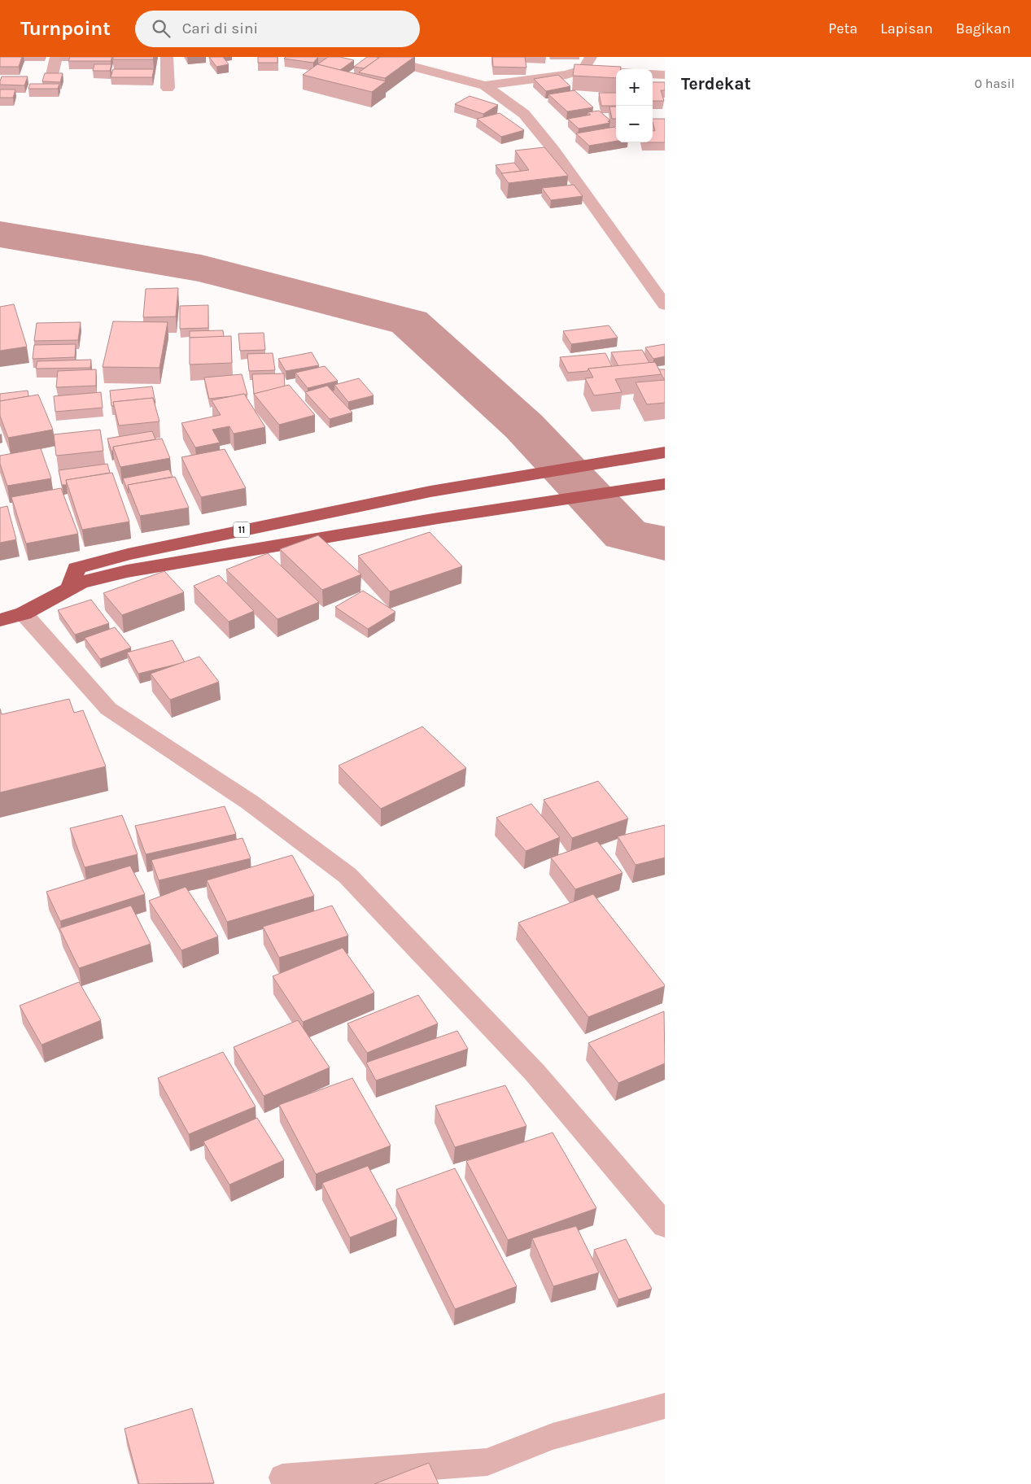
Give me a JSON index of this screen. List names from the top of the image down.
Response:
{
  "streets": {
    "highway": ["11"]
  },
  "page": {
    "header": "Turnpoint",
    "search": "Cari di sini",
    "nav": ["Peta", "Lapisan", "Bagikan"],
    "heading": ["Terdekat", "0 hasil"],
    "map_buttons": ["+", "−"]
  }
}
